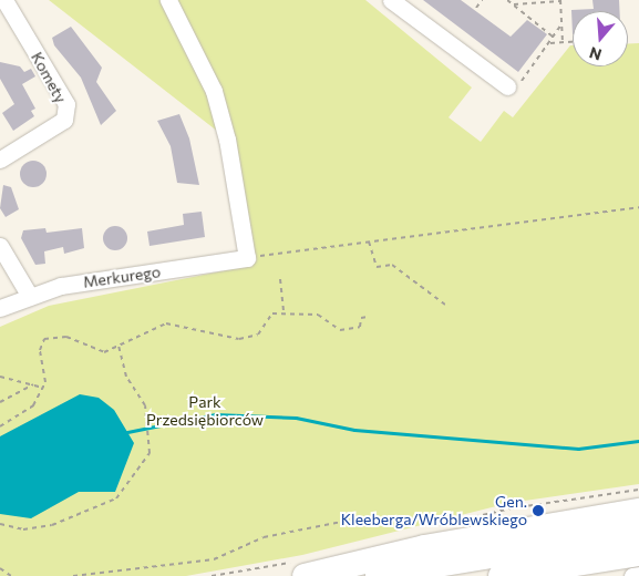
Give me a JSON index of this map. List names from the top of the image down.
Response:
{
  "streets": {
    "street": ["Komety", "Merkurego"]
  },
  "parks": ["Park Przedsiębiorców"],
  "places": ["Gen. Kleeberga/Wróblewskiego"],
  "north": "bottom"
}
